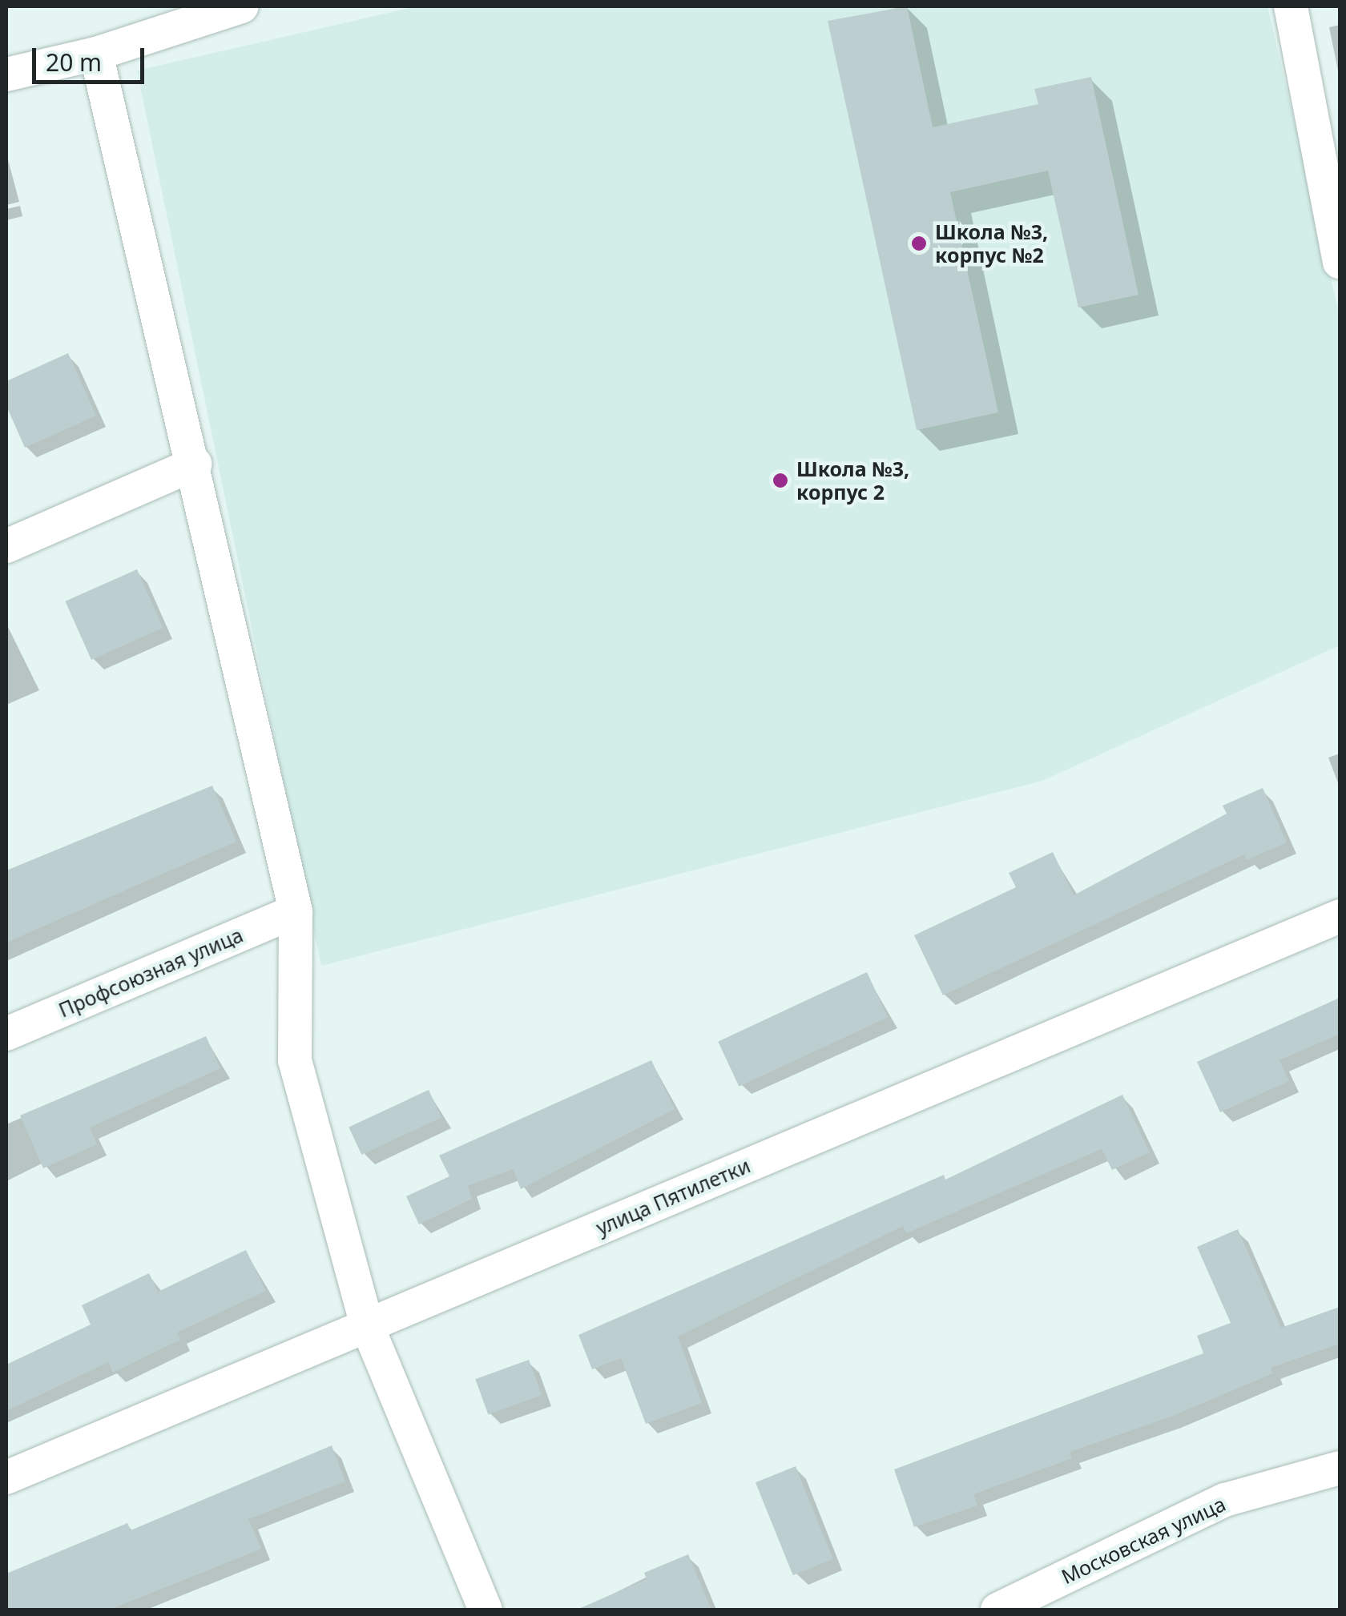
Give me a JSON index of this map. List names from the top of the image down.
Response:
{
  "streets": {
    "street": ["Профсоюзная улица", "улица Пятилетки", "Московская улица"]
  },
  "places": ["Школа №3, корпус №2", "Школа №3, корпус 2"],
  "scale_bar": "20 m"
}
